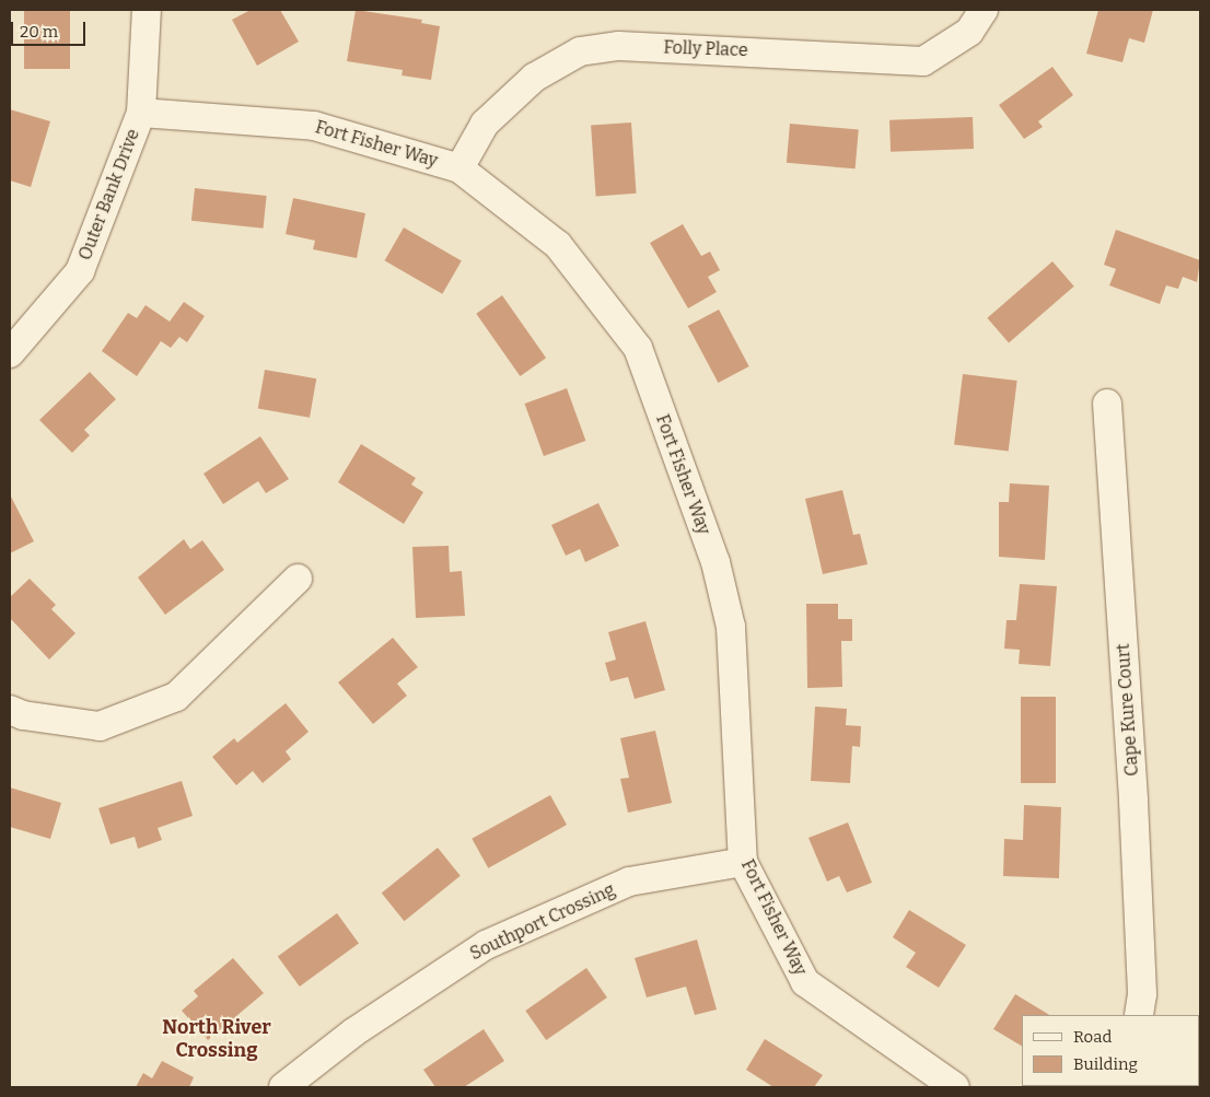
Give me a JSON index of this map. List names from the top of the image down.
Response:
{
  "streets": {
    "street": [
      "Folly Place",
      "Fort Fisher Way",
      "Outer Bank Drive",
      "Cape Kure Court",
      "Southport Crossing"
    ]
  },
  "crossings": [
    ["Folly Place", "Fort Fisher Way"],
    ["Fort Fisher Way", "Outer Bank Drive"],
    ["Fort Fisher Way", "Southport Crossing"]
  ],
  "districts": ["North River Crossing"],
  "legend": ["Road", "Building"],
  "scale_bar": "20 m"
}
